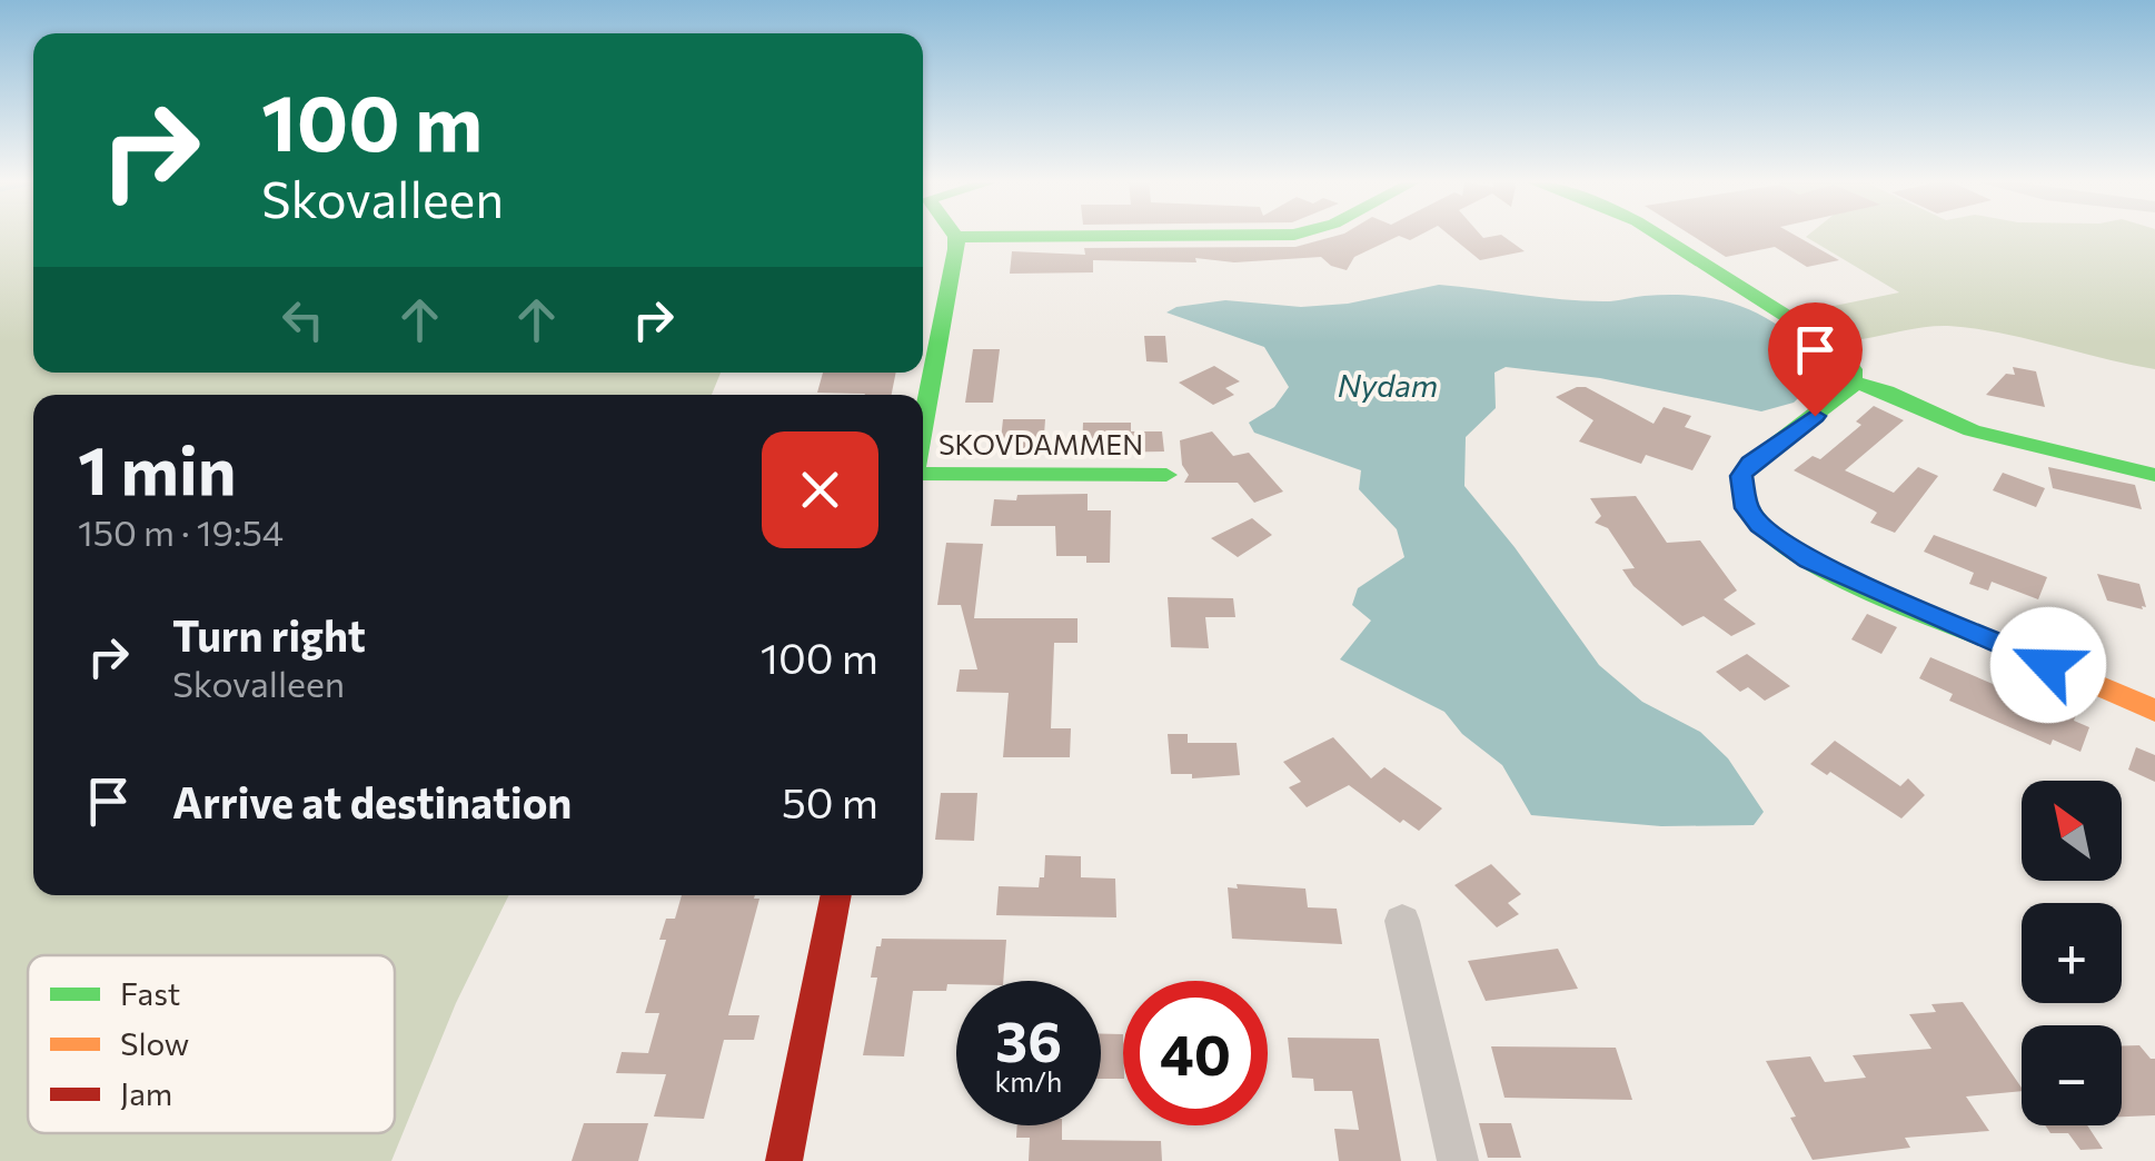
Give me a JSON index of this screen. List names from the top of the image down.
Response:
{
  "streets": {
    "street": ["SKOVDAMMEN"]
  },
  "water": ["Nydam"],
  "legend": ["Fast", "Slow", "Jam"],
  "north": "top left",
  "page": {
    "turn": ["100 m", "Skovalleen"],
    "heading": ["1 min", "150 m · 19:54"],
    "list": [
      {
        "name": "Turn right",
        "note": "Skovalleen",
        "value": "100 m"
      },
      {
        "name": "Arrive at destination",
        "value": "50 m"
      }
    ],
    "map_buttons": ["+", "−"],
    "speed": "36 km/h",
    "limit": "40"
  }
}
